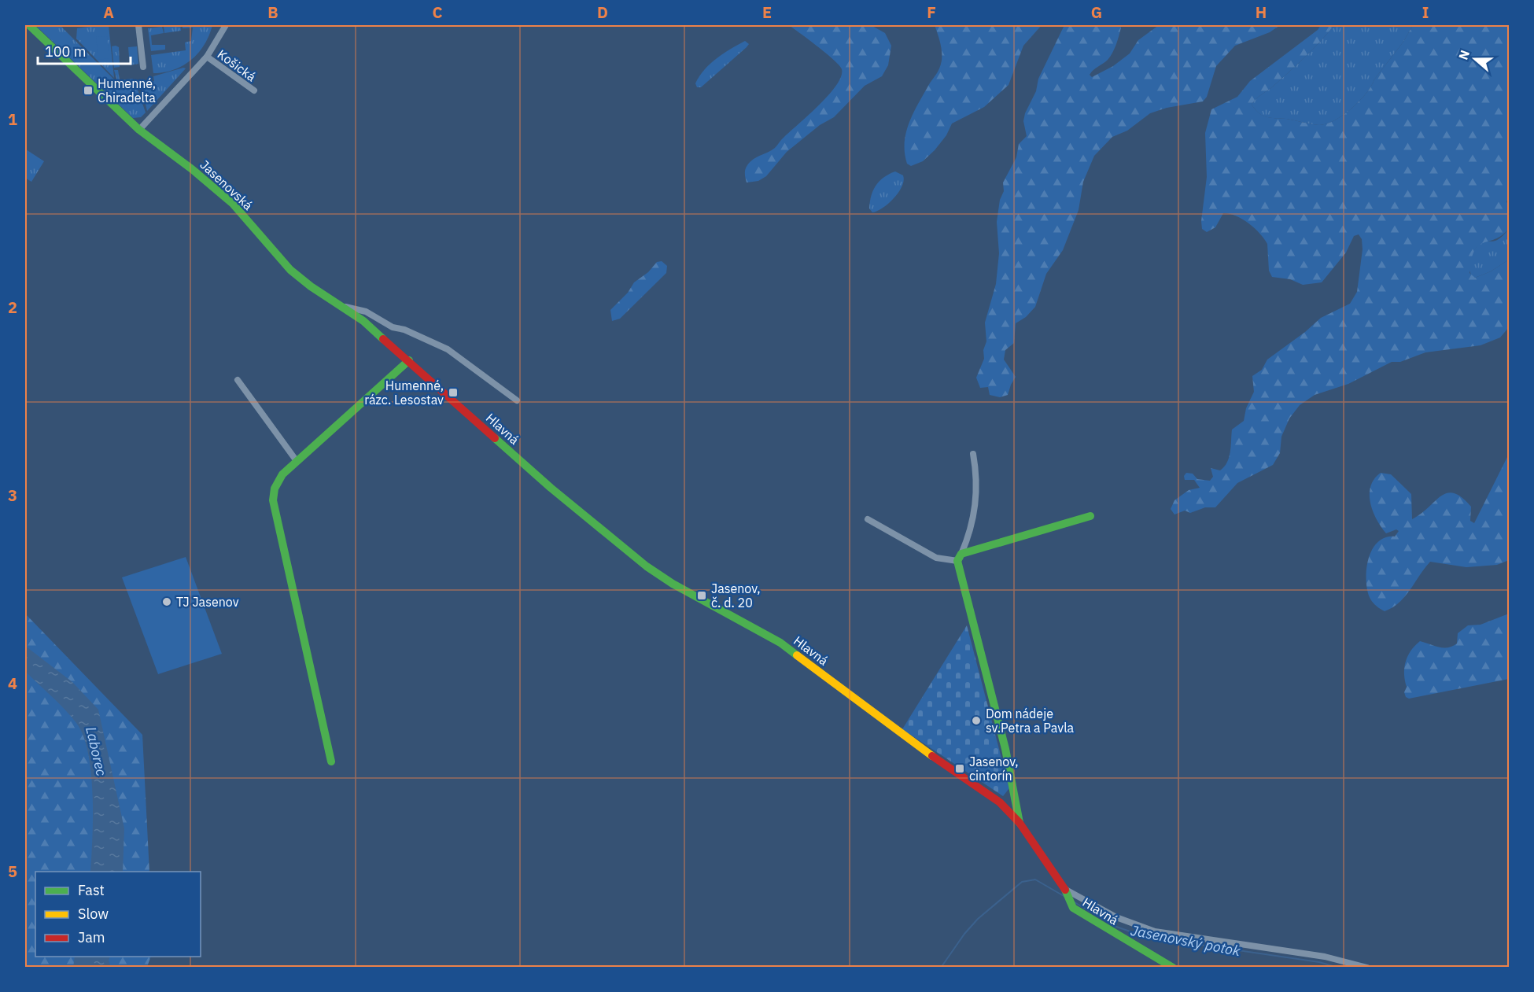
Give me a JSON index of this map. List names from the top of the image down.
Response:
{
  "streets": {
    "street": ["Košická", "Jasenovská", "Hlavná"]
  },
  "crossings": [
    ["Košická", "Jasenovská"],
    ["Jasenovská", "Hlavná"]
  ],
  "water": ["Laborec", "Jasenovský potok"],
  "places": {
    "transit": [
      "Humenné, Chiradelta",
      "Humenné, rázc. Lesostav",
      "Jasenov, č. d. 20",
      "Jasenov, cintorín"
    ],
    "other": ["TJ Jasenov", "Dom nádeje sv.Petra a Pavla"]
  },
  "legend": ["Fast", "Slow", "Jam"],
  "scale_bar": "100 m",
  "north": "left",
  "grid": {
    "columns": [
      "A",
      "B",
      "C",
      "D",
      "E",
      "F",
      "G",
      "H",
      "I"
    ],
    "rows": [
      "1",
      "2",
      "3",
      "4",
      "5"
    ]
  }
}
